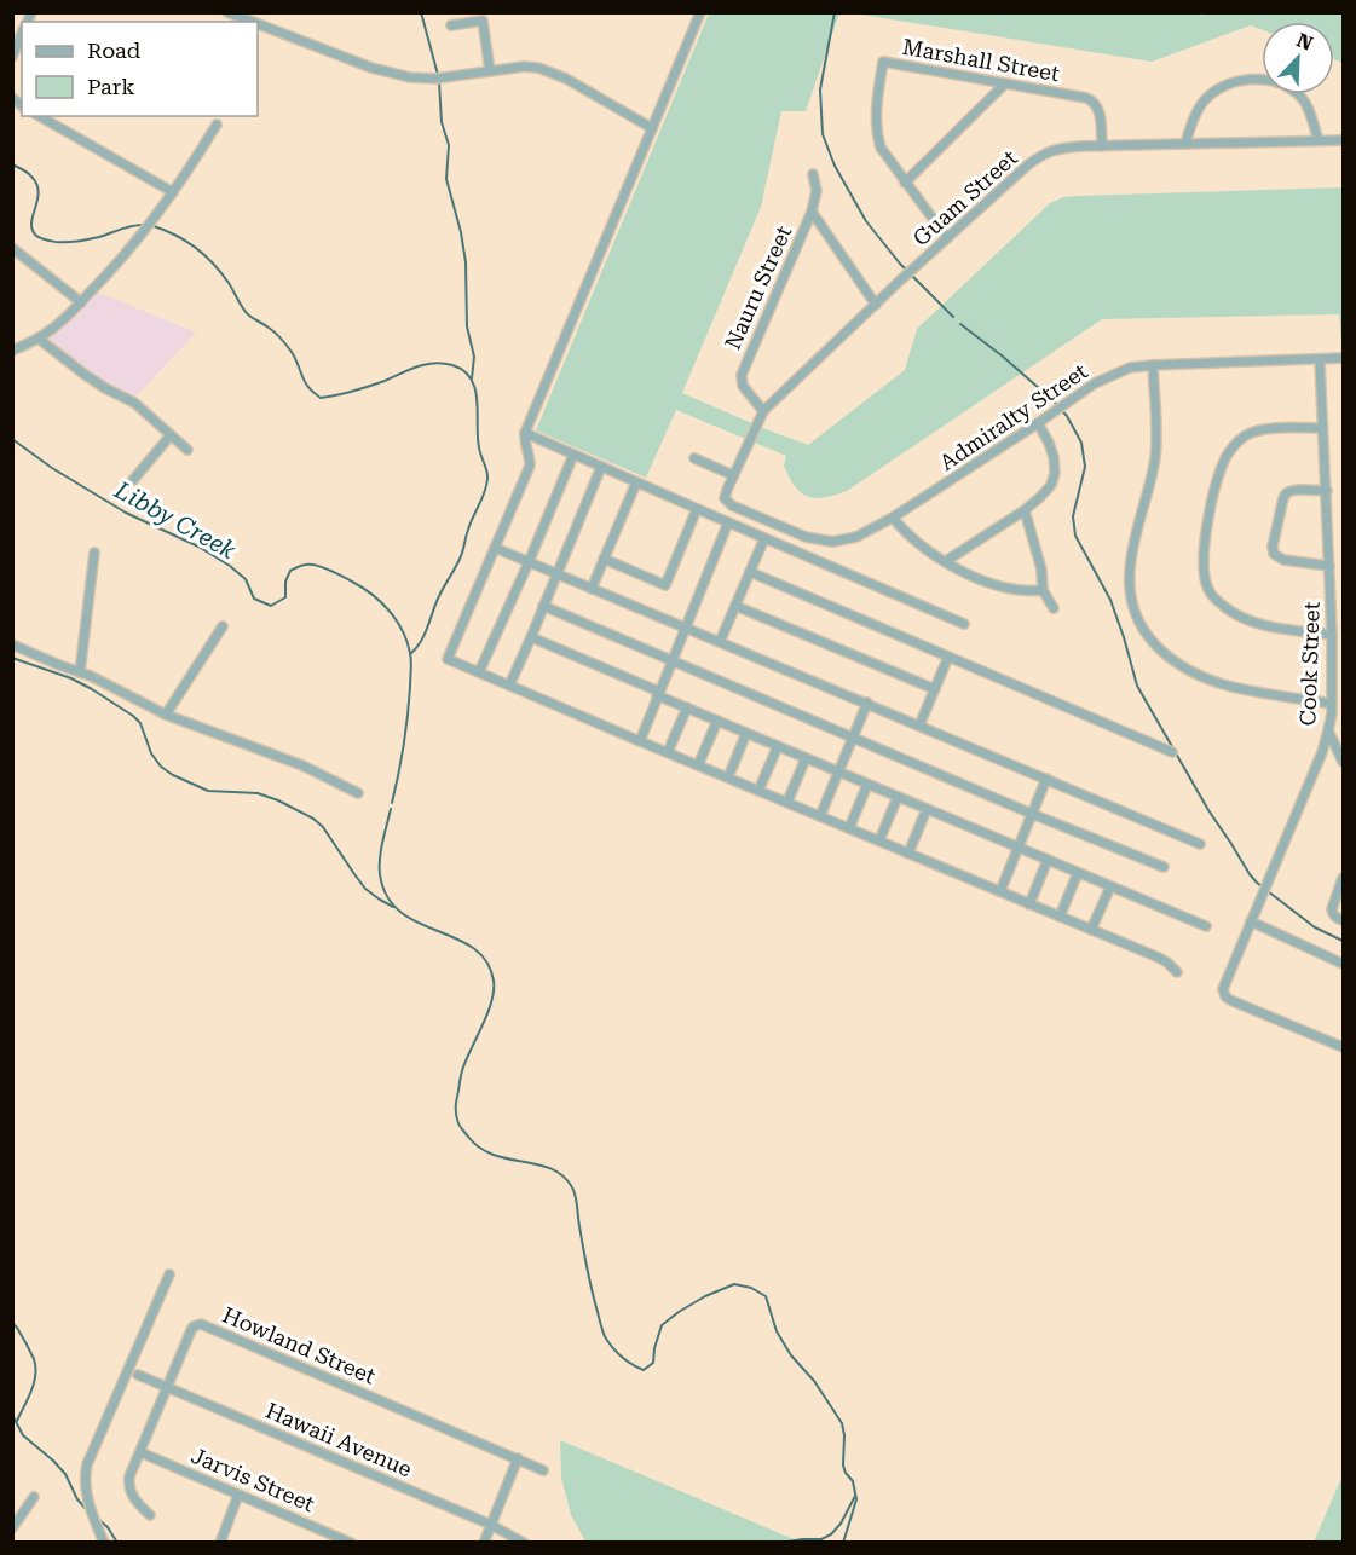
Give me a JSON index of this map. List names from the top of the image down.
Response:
{
  "streets": {
    "street": [
      "Marshall Street",
      "Guam Street",
      "Nauru Street",
      "Admiralty Street",
      "Cook Street",
      "Howland Street",
      "Hawaii Avenue",
      "Jarvis Street"
    ]
  },
  "crossings": [
    ["Marshall Street", "Guam Street"],
    ["Guam Street", "Nauru Street"],
    ["Guam Street", "Admiralty Street"],
    ["Admiralty Street", "Cook Street"],
    ["Howland Street", "Hawaii Avenue"],
    ["Howland Street", "Jarvis Street"]
  ],
  "water": ["Libby Creek"],
  "legend": ["Road", "Park"],
  "north": "top right"
}
